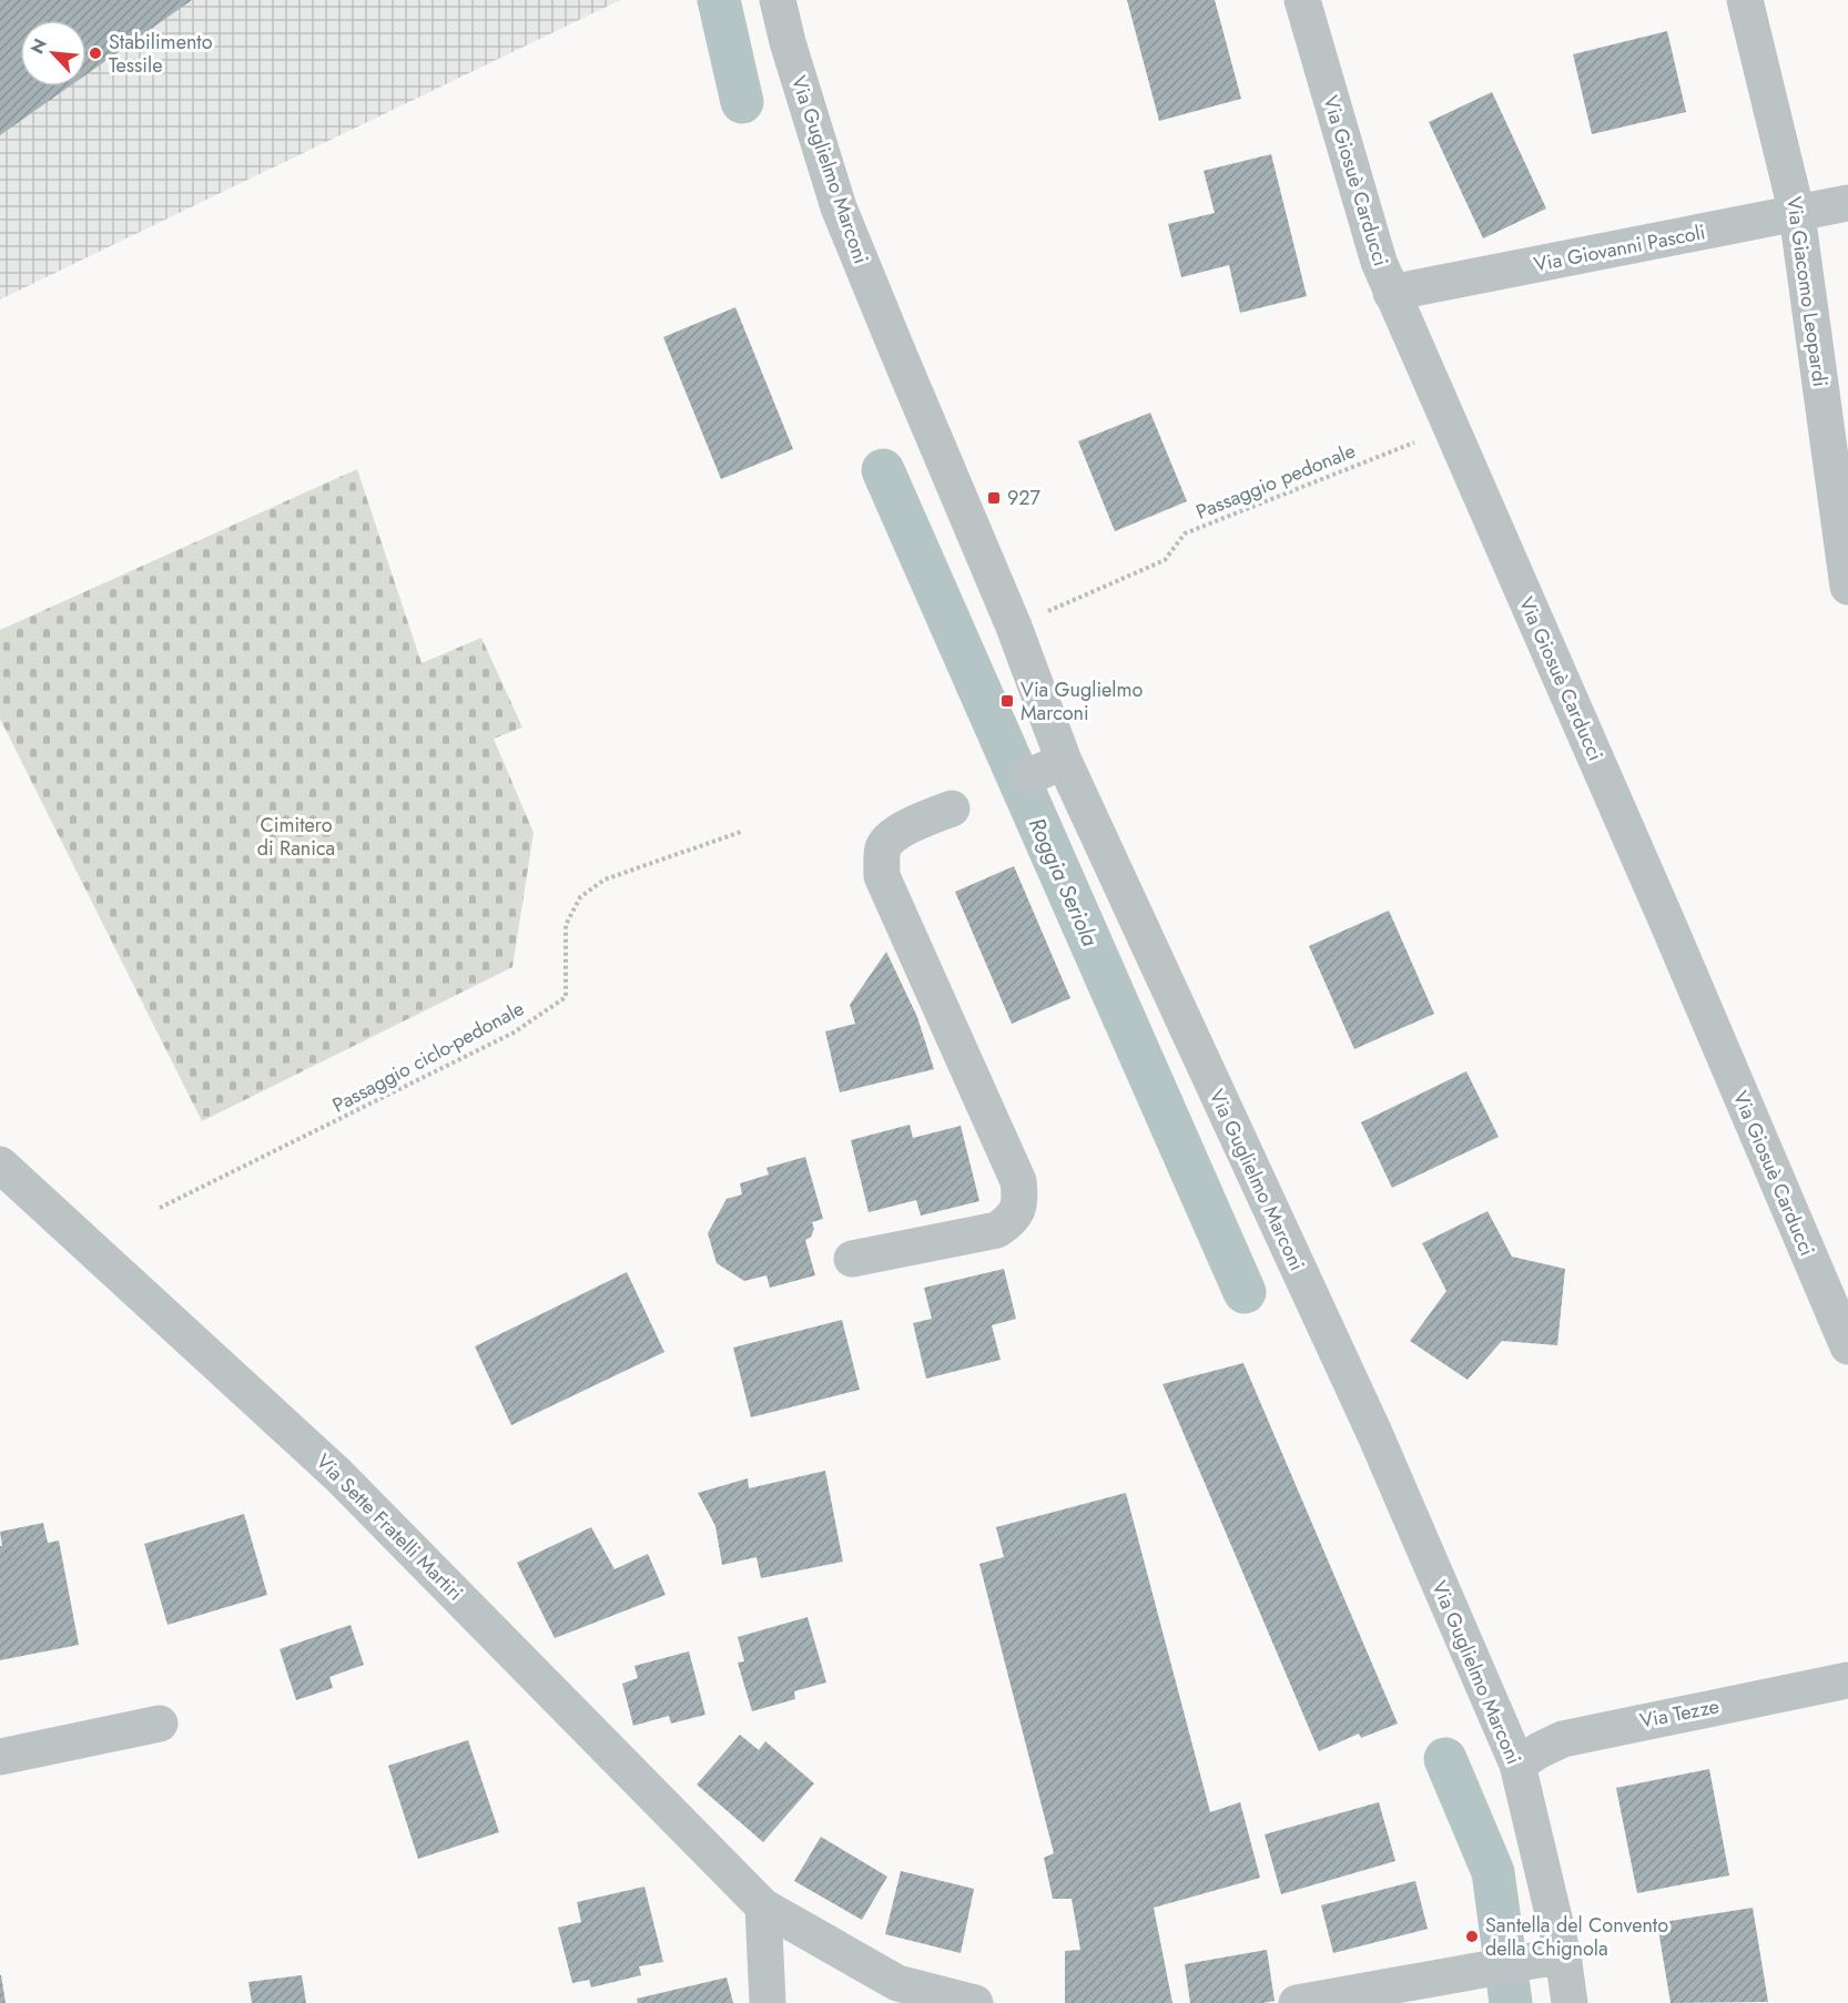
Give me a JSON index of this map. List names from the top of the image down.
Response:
{
  "streets": {
    "street": [
      "Via Guglielmo Marconi",
      "Via Giosuè Carducci",
      "Via Giovanni Pascoli",
      "Via Giacomo Leopardi",
      "Via Sette Fratelli Martiri",
      "Via Tezze"
    ],
    "path": ["Passaggio pedonale", "Passaggio ciclo-pedonale"]
  },
  "crossings": [
    ["Via Guglielmo Marconi", "Passaggio pedonale"],
    ["Via Guglielmo Marconi", "Via Tezze"],
    ["Via Giosuè Carducci", "Via Giovanni Pascoli"],
    ["Via Giosuè Carducci", "Passaggio pedonale"],
    ["Via Giovanni Pascoli", "Via Giacomo Leopardi"]
  ],
  "water": ["Roggia Seriola"],
  "parks": ["Cimitero di Ranica"],
  "places": {
    "other": ["Stabilimento Tessile", "Santella del Convento della Chignola"],
    "transit": ["927", "Via Guglielmo Marconi"]
  },
  "north": "top left"
}
